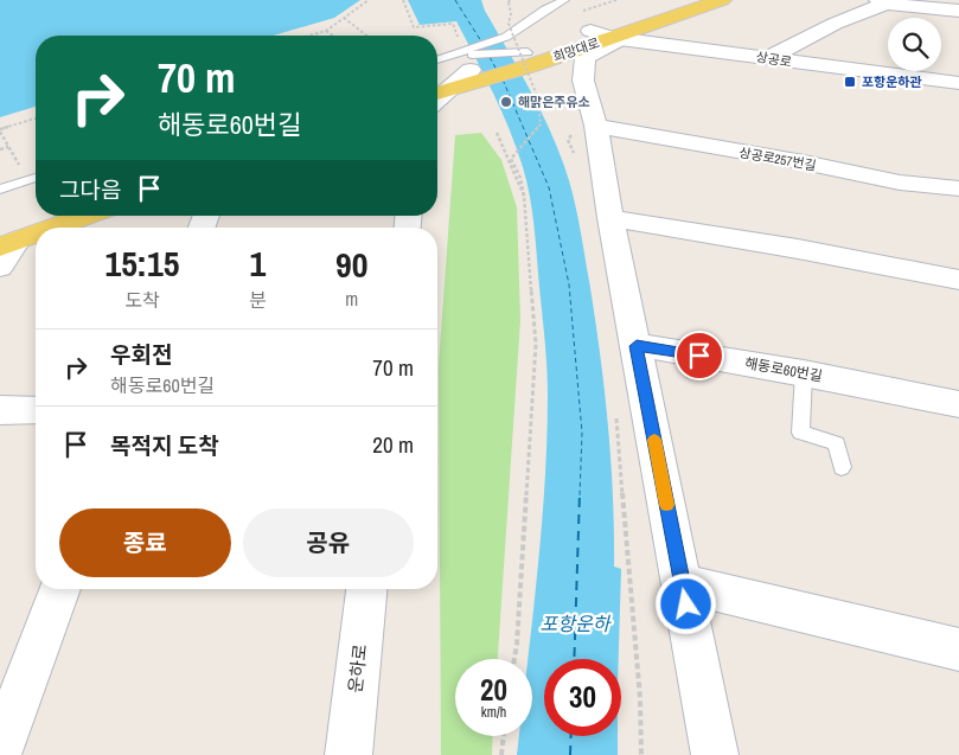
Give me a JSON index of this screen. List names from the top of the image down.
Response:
{
  "streets": {
    "main road": ["희망대로"],
    "street": [
      "상공로",
      "상공로257번길",
      "해동로60번길",
      "운하로"
    ]
  },
  "crossings": [
    ["희망대로", "상공로"]
  ],
  "water": ["포항운하"],
  "places": {
    "transit": ["포항운하관"],
    "other": ["해맑은주유소"]
  },
  "page": {
    "turn": ["70 m", "해동로60번길"],
    "then": "그다음",
    "eta": [
      "15:15",
      "도착",
      "1",
      "분",
      "90",
      "m"
    ],
    "list": [
      {
        "name": "우회전",
        "note": "해동로60번길",
        "value": "70 m"
      },
      {
        "name": "목적지 도착",
        "value": "20 m"
      }
    ],
    "buttons": ["종료", "공유"],
    "speed": "20 km/h",
    "limit": "30"
  }
}
